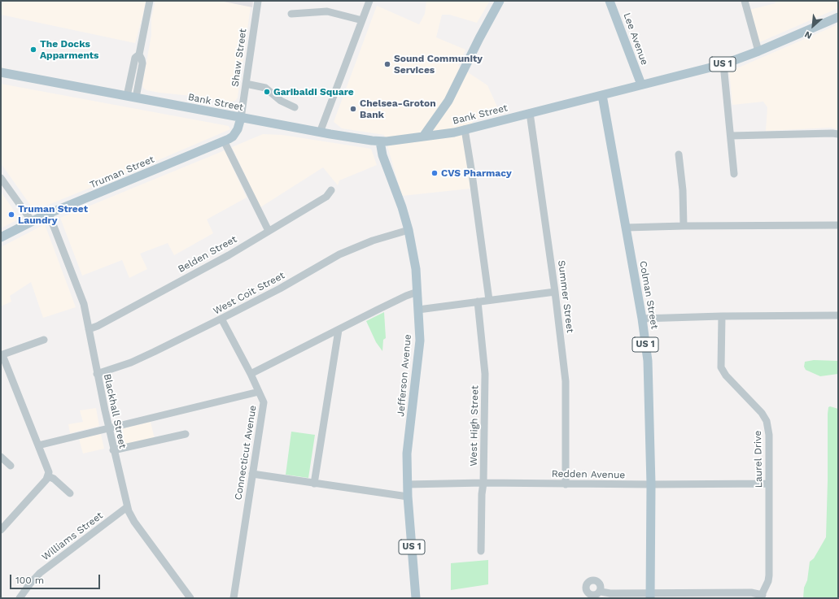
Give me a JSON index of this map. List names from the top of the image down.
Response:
{
  "streets": {
    "main road": [
      "Lee Avenue",
      "US 1",
      "Bank Street",
      "Truman Street",
      "Colman Street",
      "Jefferson Avenue"
    ],
    "street": [
      "Shaw Street",
      "Belden Street",
      "West Coit Street",
      "Summer Street",
      "Blackhall Street",
      "West High Street",
      "Connecticut Avenue",
      "Laurel Drive",
      "Redden Avenue",
      "Williams Street"
    ]
  },
  "crossings": [
    ["Lee Avenue", "Bank Street"],
    ["Shaw Street", "Bank Street"],
    ["Shaw Street", "Truman Street"],
    ["Bank Street", "Truman Street"],
    ["Bank Street", "Colman Street"],
    ["Bank Street", "Summer Street"],
    ["Bank Street", "Jefferson Avenue"],
    ["Truman Street", "Blackhall Street"],
    ["Belden Street", "Blackhall Street"],
    ["West Coit Street", "Jefferson Avenue"],
    ["West Coit Street", "Blackhall Street"],
    ["West Coit Street", "Connecticut Avenue"],
    ["Colman Street", "Redden Avenue"],
    ["Summer Street", "Redden Avenue"],
    ["Jefferson Avenue", "Redden Avenue"],
    ["Blackhall Street", "Williams Street"],
    ["West High Street", "Redden Avenue"],
    ["Laurel Drive", "Redden Avenue"]
  ],
  "places": [
    "The Docks Apparments",
    "Sound Community Services",
    "Garibaldi Square",
    "Chelsea-Groton Bank",
    "CVS Pharmacy",
    "Truman Street Laundry"
  ],
  "scale_bar": "100 m",
  "north": "bottom left"
}
